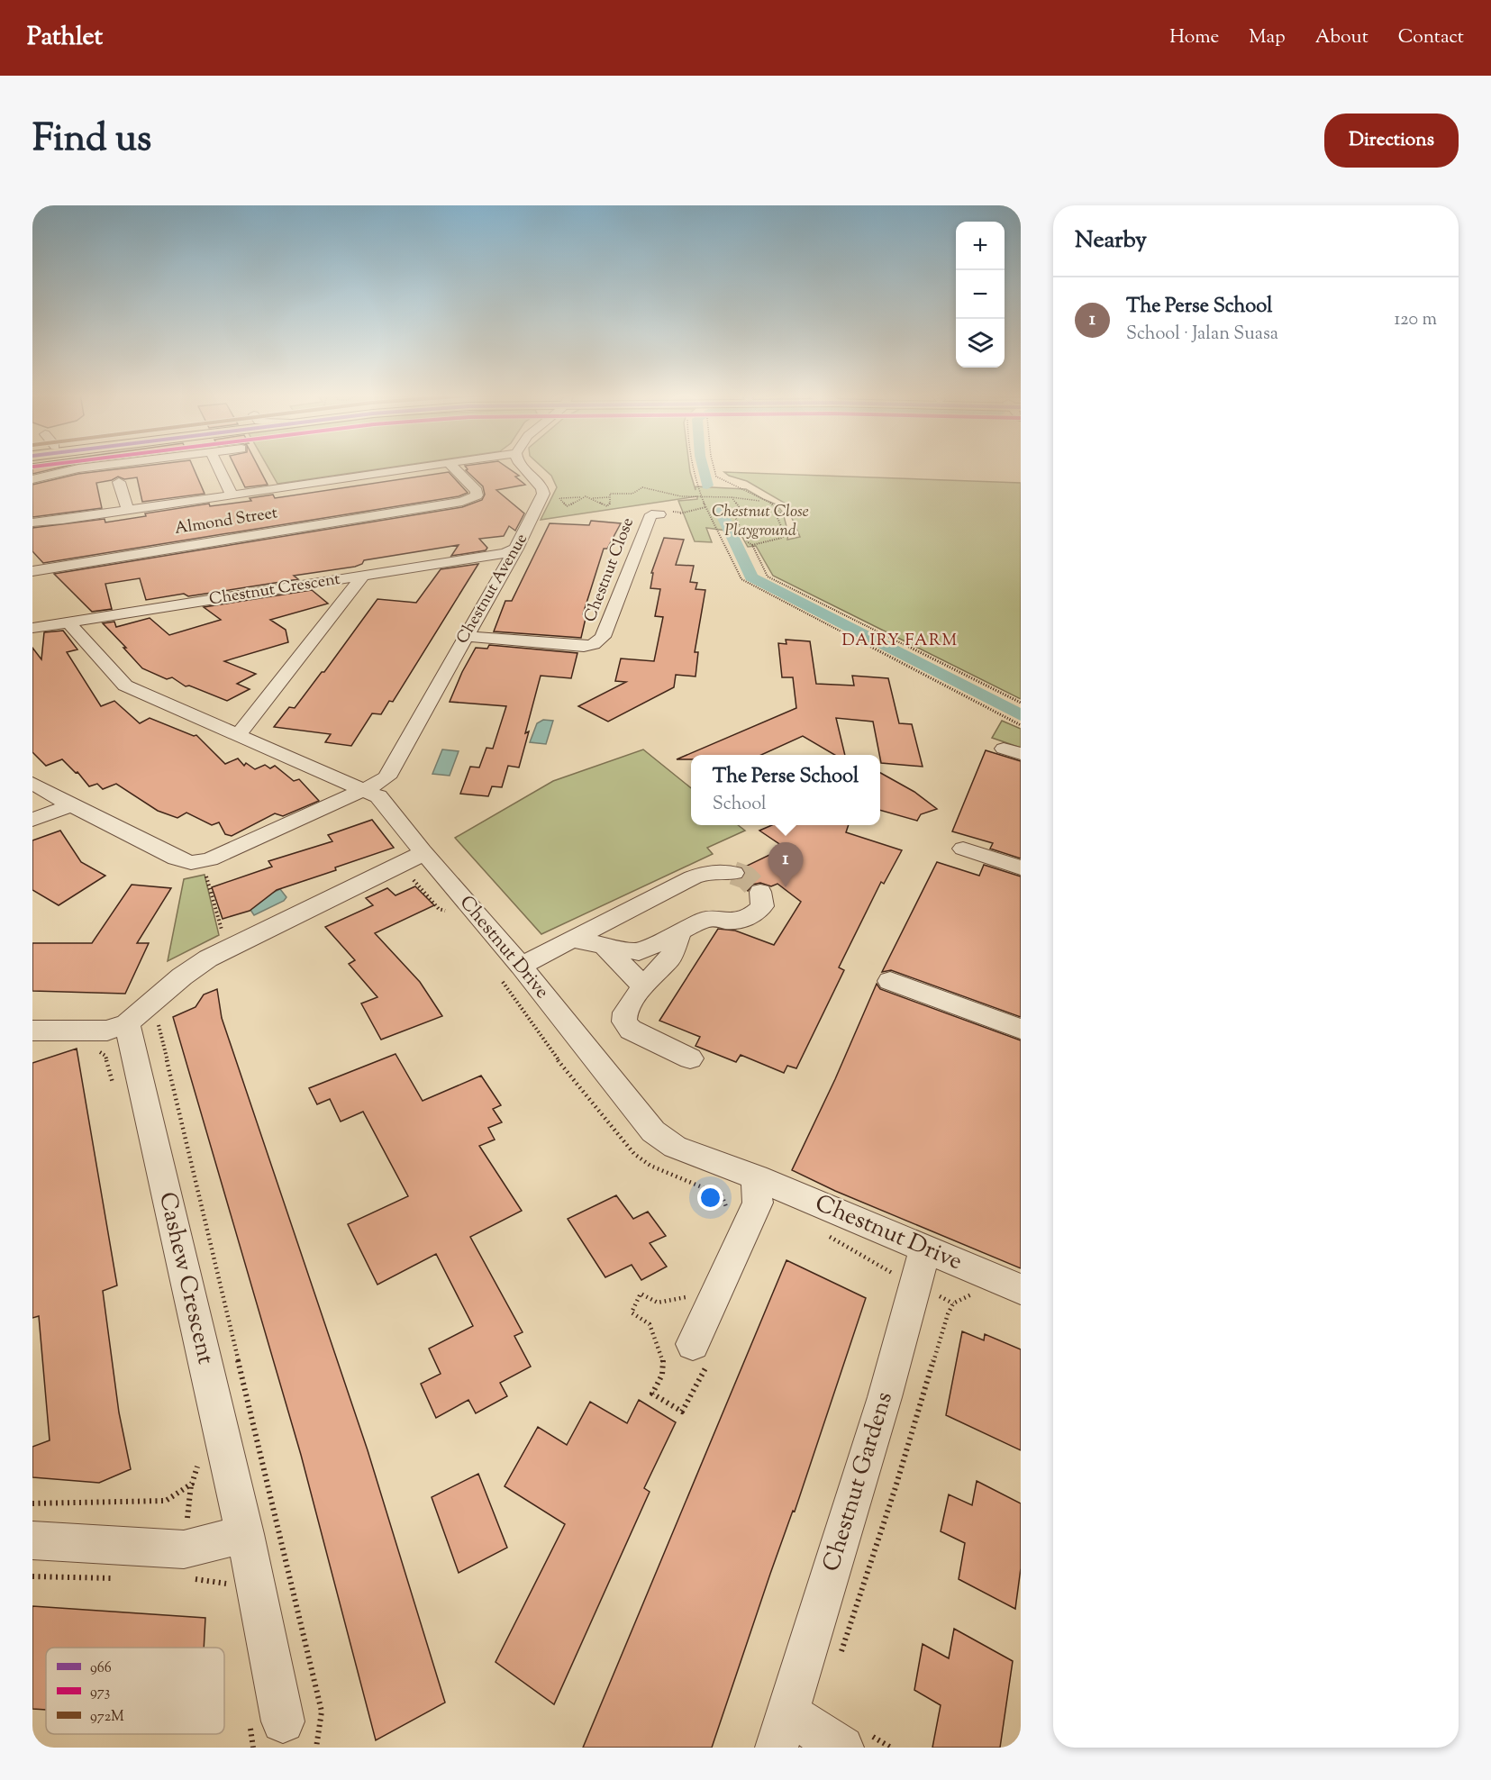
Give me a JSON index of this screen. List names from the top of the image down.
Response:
{
  "streets": {
    "street": [
      "Almond Street",
      "Chestnut Close",
      "Chestnut Avenue",
      "Chestnut Crescent",
      "Chestnut Drive",
      "Cashew Crescent",
      "Chestnut Gardens"
    ]
  },
  "crossings": [
    ["Chestnut Close", "Chestnut Avenue"],
    ["Chestnut Avenue", "Chestnut Crescent"],
    ["Chestnut Avenue", "Chestnut Drive"],
    ["Chestnut Crescent", "Chestnut Drive"],
    ["Chestnut Drive", "Chestnut Gardens"]
  ],
  "districts": ["DAIRY FARM"],
  "parks": ["Chestnut Close Playground"],
  "lines": ["transit line 973"],
  "legend": ["966", "973", "972M"],
  "page": {
    "header": "Pathlet",
    "nav": [
      "Home",
      "Map",
      "About",
      "Contact"
    ],
    "title": "Find us",
    "buttons": "Directions",
    "heading": "Nearby",
    "map_buttons": ["+", "−"],
    "list": [
      {
        "mark": "1",
        "name": "The Perse School",
        "note": "School · Jalan Suasa",
        "value": "120 m"
      }
    ],
    "popup": ["The Perse School", "School"],
    "pins": "1"
  }
}
